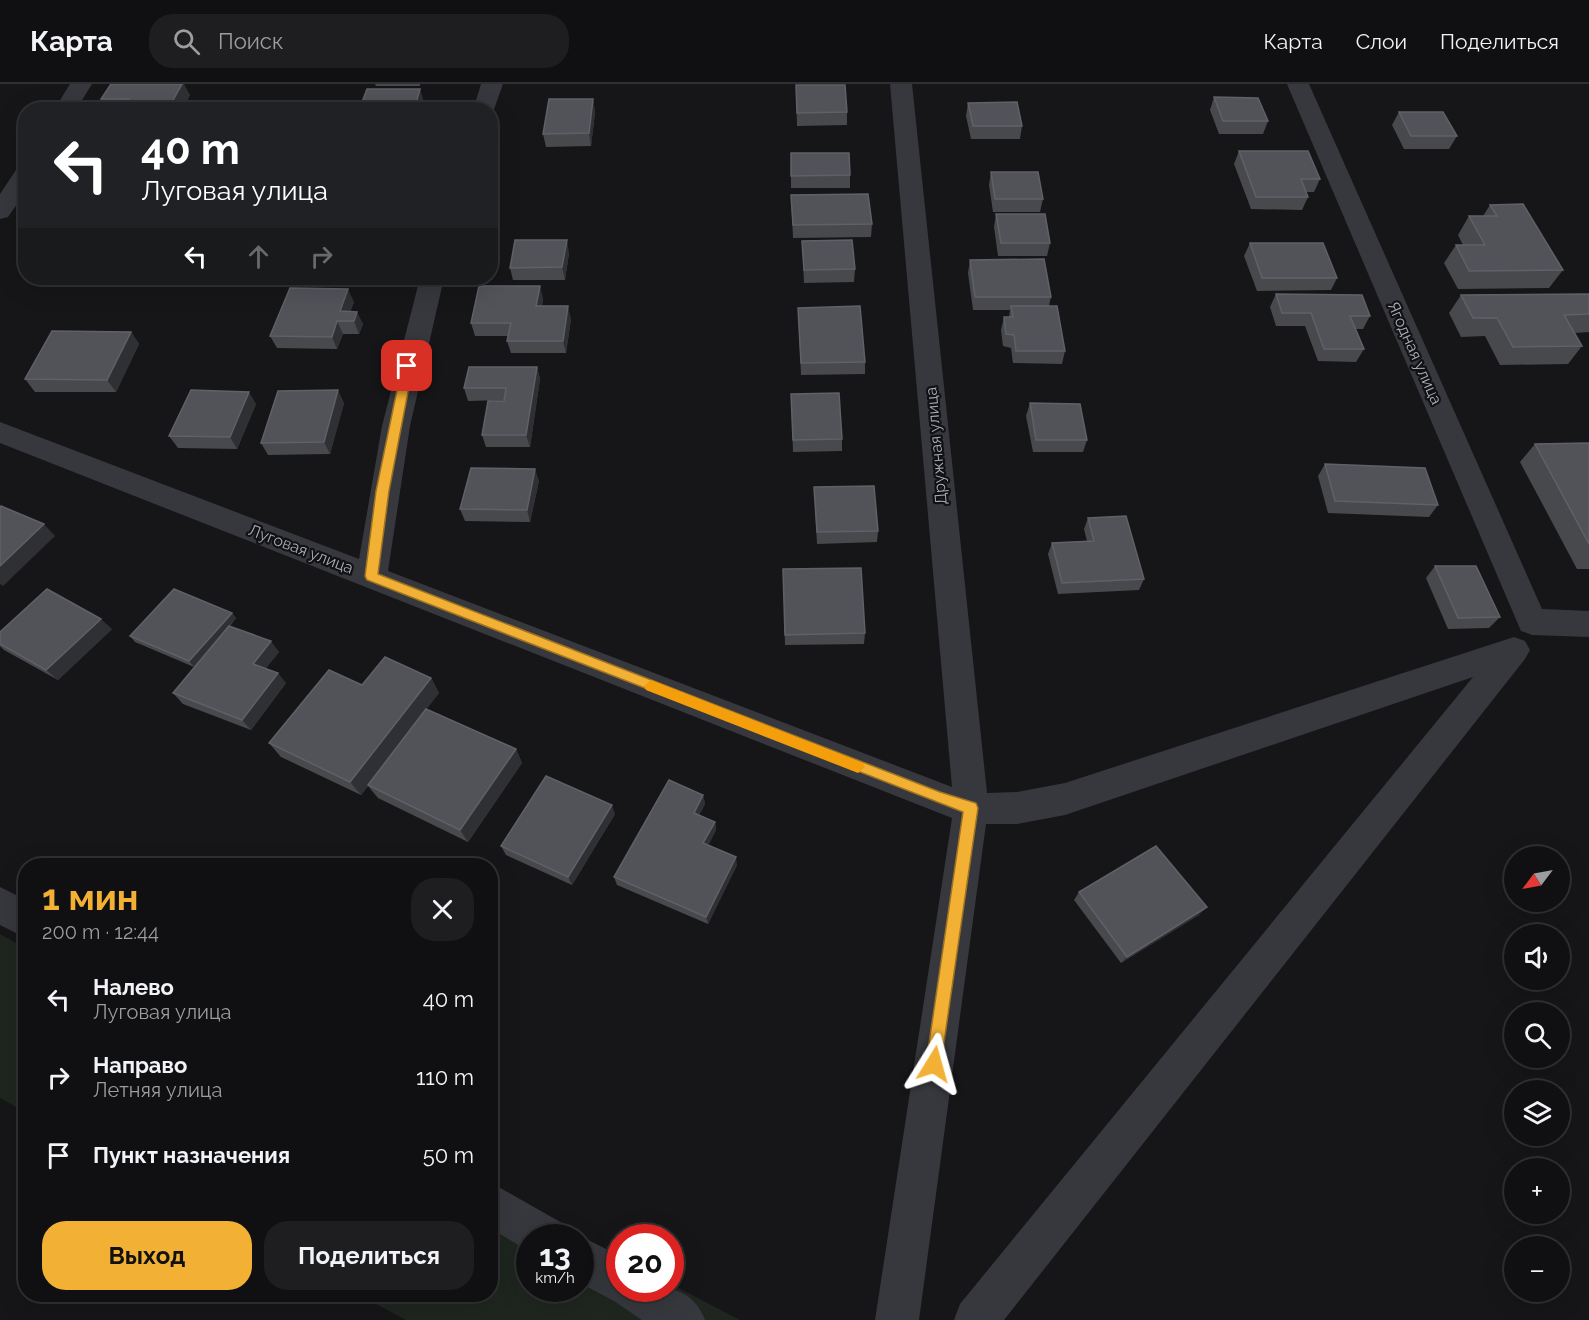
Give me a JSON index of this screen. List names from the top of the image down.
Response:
{
  "streets": {
    "street": ["Ягодная улица", "Дружная улица", "Луговая улица"]
  },
  "crossings": [
    ["Дружная улица", "Луговая улица"]
  ],
  "north": "bottom left",
  "page": {
    "header": "Карта",
    "search": "Поиск",
    "nav": ["Карта", "Слои", "Поделиться"],
    "turn": ["40 m", "Луговая улица"],
    "map_buttons": ["+", "−"],
    "heading": ["1 мин", "200 m · 12:44"],
    "list": [
      {
        "name": "Налево",
        "note": "Луговая улица",
        "value": "40 m"
      },
      {
        "name": "Направо",
        "note": "Летняя улица",
        "value": "110 m"
      },
      {
        "name": "Пункт назначения",
        "value": "50 m"
      }
    ],
    "buttons": ["Выход", "Поделиться"],
    "speed": "13 km/h",
    "limit": "20"
  }
}
